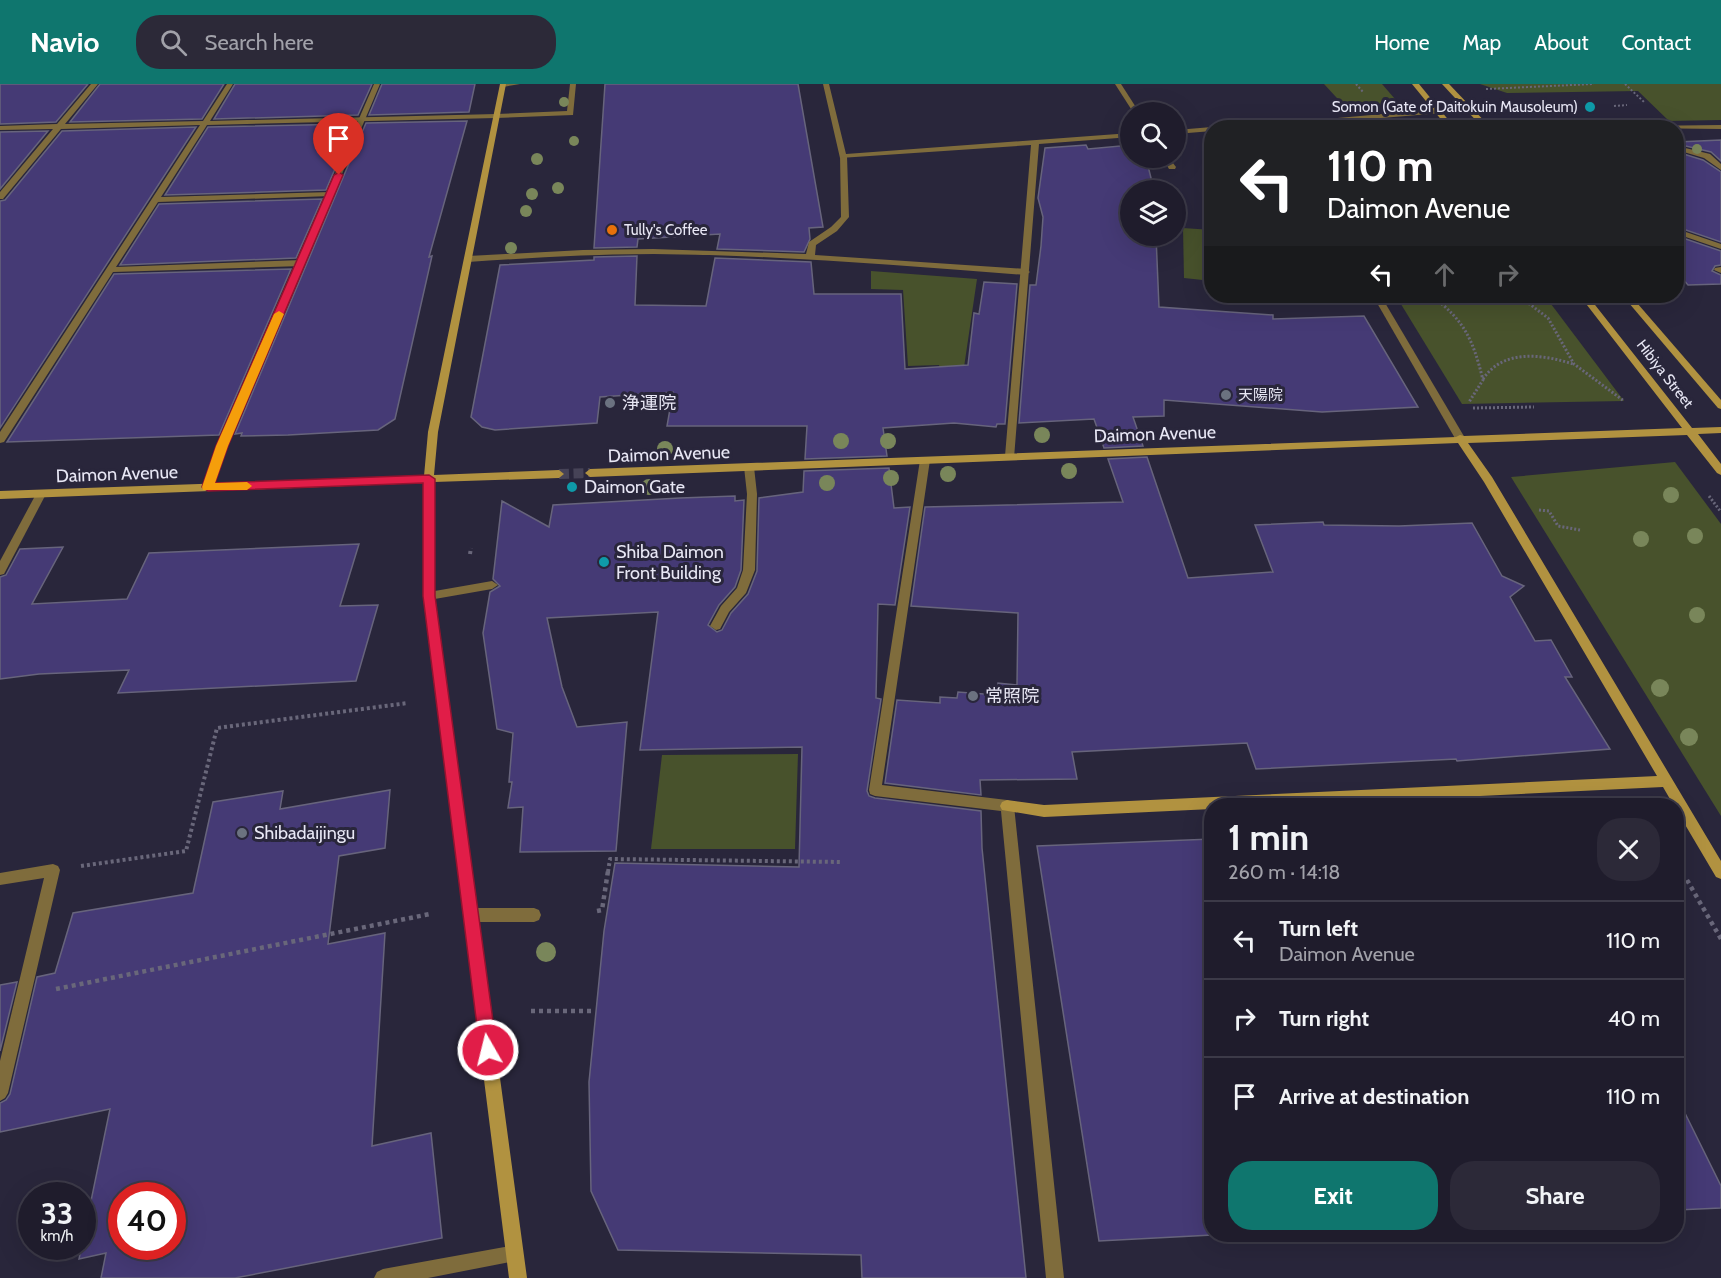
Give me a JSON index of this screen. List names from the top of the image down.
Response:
{
  "streets": {
    "street": ["Hibiya Street", "Daimon Avenue"]
  },
  "crossings": [
    ["Hibiya Street", "Daimon Avenue"]
  ],
  "places": [
    "Somon (Gate of Daitokuin Mausoleum)",
    "Tully's Coffee",
    "天陽院",
    "浄運院",
    "Daimon Gate",
    "Shiba Daimon Front Building",
    "常照院",
    "Shibadaijingu"
  ],
  "page": {
    "header": "Navio",
    "search": "Search here",
    "nav": [
      "Home",
      "Map",
      "About",
      "Contact"
    ],
    "turn": ["110 m", "Daimon Avenue"],
    "heading": ["1 min", "260 m · 14:18"],
    "list": [
      {
        "name": "Turn left",
        "note": "Daimon Avenue",
        "value": "110 m"
      },
      {
        "name": "Turn right",
        "value": "40 m"
      },
      {
        "name": "Arrive at destination",
        "value": "110 m"
      }
    ],
    "buttons": ["Exit", "Share"],
    "speed": "33 km/h",
    "limit": "40"
  }
}
